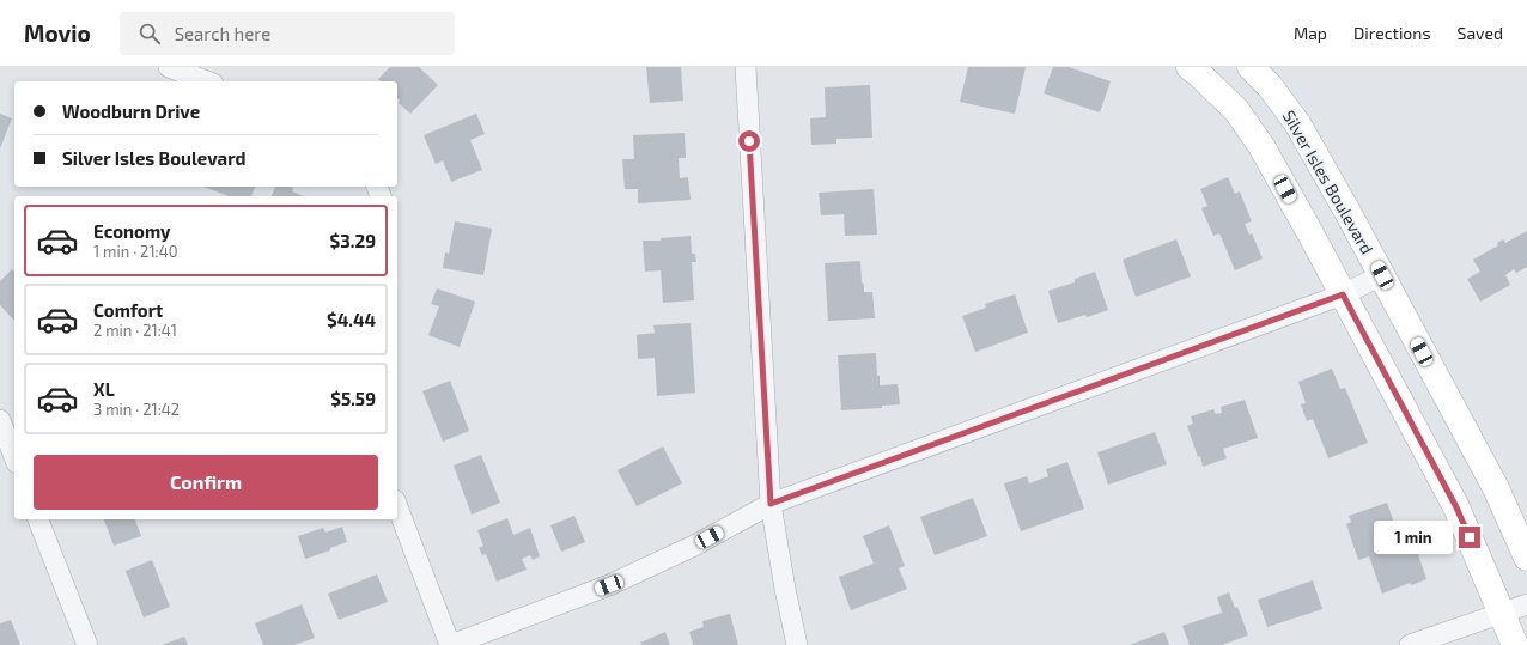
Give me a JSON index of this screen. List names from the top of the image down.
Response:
{
  "streets": {
    "street": ["Silver Isles Boulevard"]
  },
  "page": {
    "header": "Movio",
    "search": "Search here",
    "nav": ["Map", "Directions", "Saved"],
    "banner": ["Woodburn Drive", "Silver Isles Boulevard"],
    "list": [
      {
        "name": "Economy",
        "note": "1 min · 21:40",
        "value": "$3.29"
      },
      {
        "name": "Comfort",
        "note": "2 min · 21:41",
        "value": "$4.44"
      },
      {
        "name": "XL",
        "note": "3 min · 21:42",
        "value": "$5.59"
      }
    ],
    "buttons": "Confirm",
    "bubble": "1 min"
  }
}
